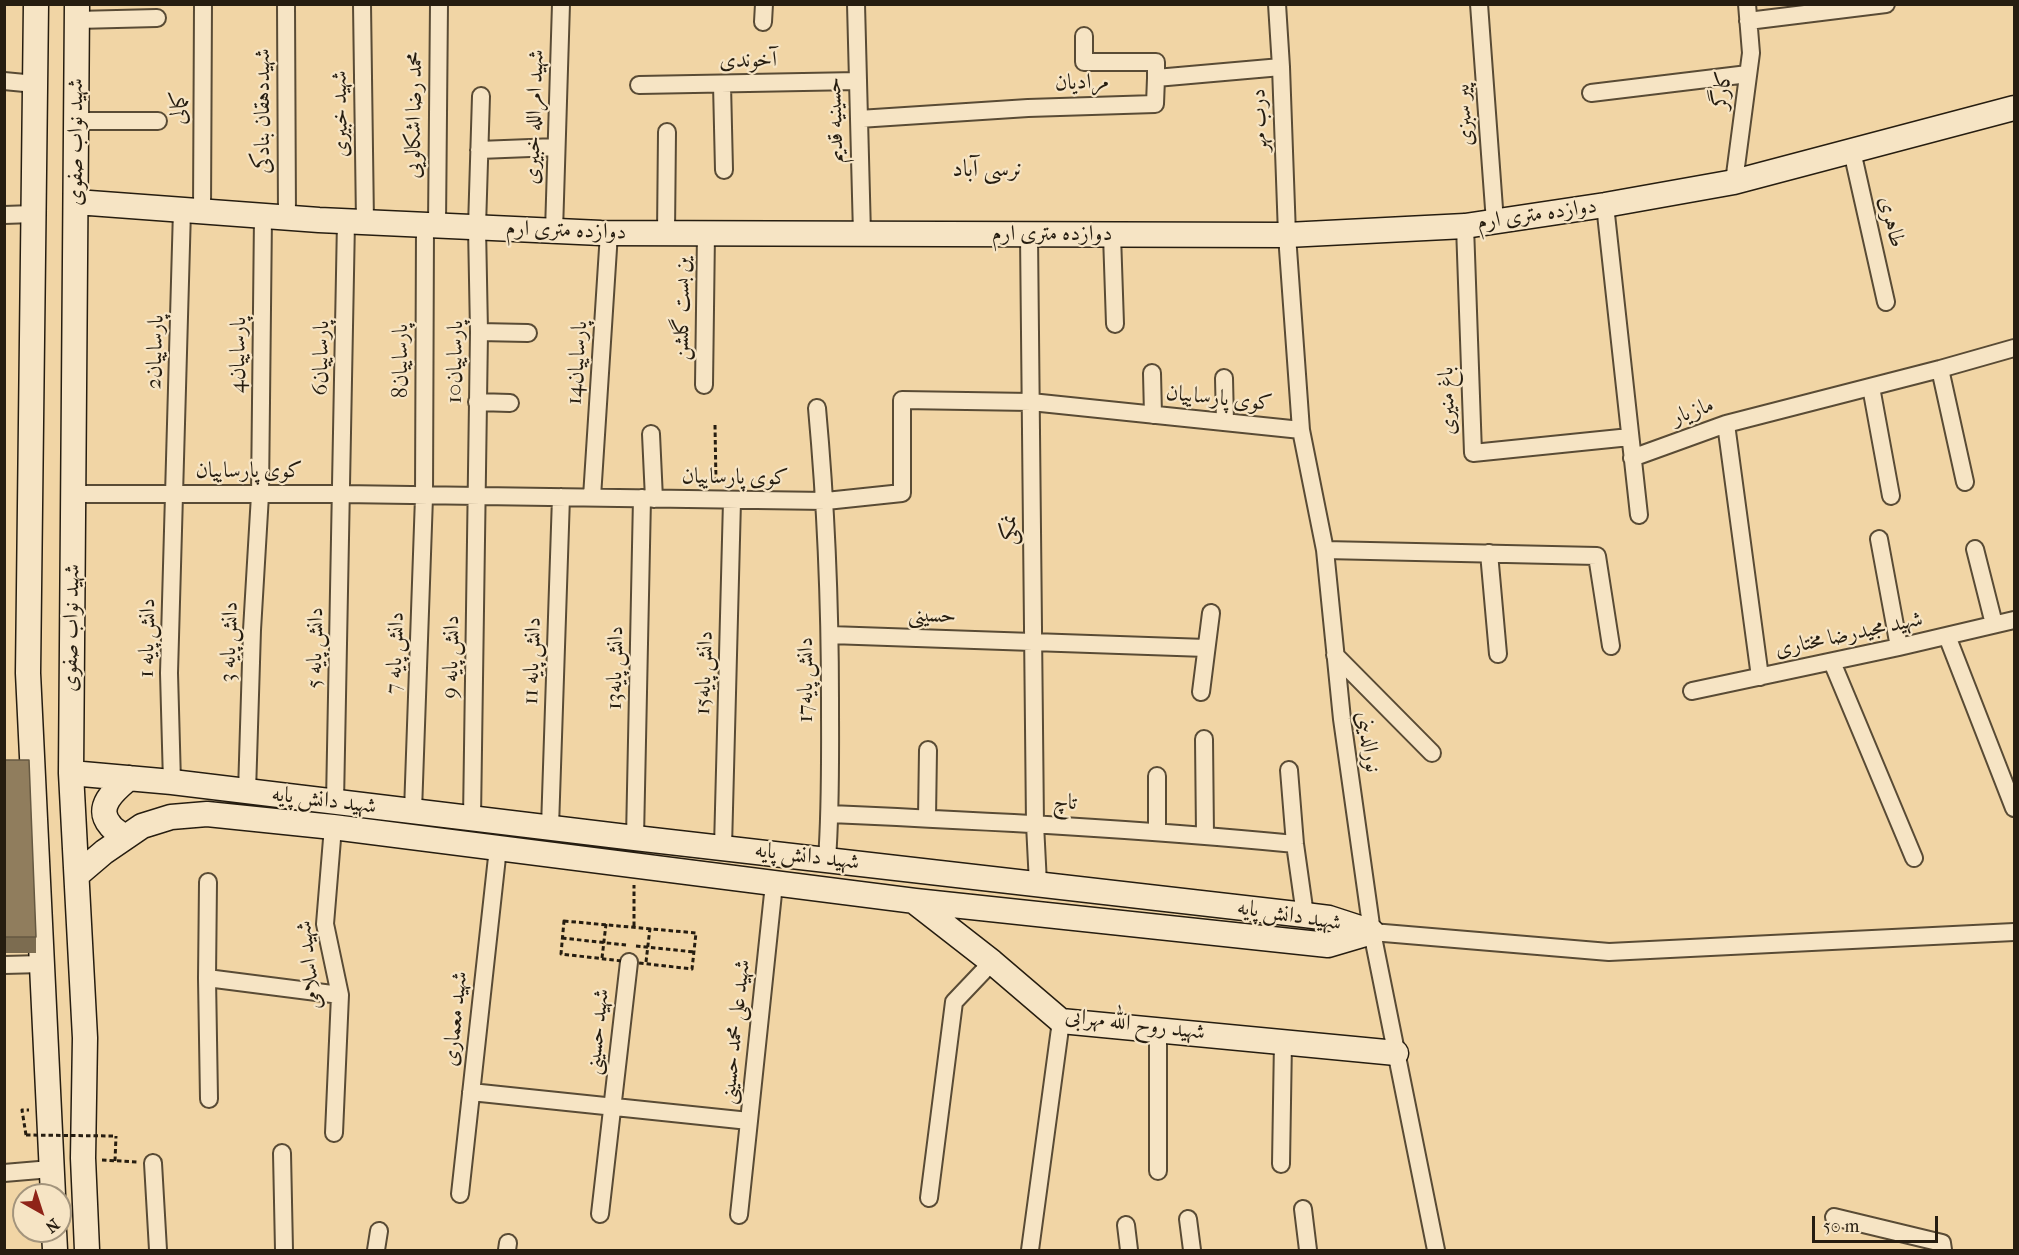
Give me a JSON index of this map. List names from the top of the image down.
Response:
{
  "streets": {
    "street": [
      "آخوندی",
      "مرادیان",
      "کارگر",
      "کمالی",
      "شهیددهقان بنادکی",
      "شهید خبیری",
      "محمد رضا اشکالویی",
      "پیر سبزی",
      "شهید امرالله خبیری",
      "حسینیه قدیم",
      "درب مهر",
      "شهید نواب صفوی",
      "دوازده متری ارم",
      "طاهری",
      "ین بست گلشن",
      "پارساییان2",
      "پارساییان4",
      "پارساییان6",
      "پارساییان8",
      "پارساییان10",
      "پارساییان14",
      "کوی پارساییان",
      "باغ منیری",
      "مازیار",
      "نمکی",
      "حسینی",
      "شهید مجیدرضا مختاری",
      "دانش پایه 1",
      "دانش پایه 3",
      "دانش پایه 5",
      "دانش پایه 7",
      "دانش پایه 9",
      "دانش پایه 11",
      "دانش پایه13",
      "دانش پایه15",
      "دانش پایه17",
      "نورالدینی",
      "شهید دانش پایه",
      "تاچ",
      "شهید اسلامی",
      "شهید معماری",
      "شهید روح الله مهرابی",
      "شهید حسینی",
      "شهید علی محمد حسینی"
    ]
  },
  "crossings": [
    ["آخوندی", "حسینیه قدیم"],
    ["مرادیان", "حسینیه قدیم"],
    ["کارگر", "دوازده متری ارم"],
    ["کمالی", "دوازده متری ارم"],
    ["کمالی", "پارساییان2"],
    ["شهیددهقان بنادکی", "دوازده متری ارم"],
    ["شهیددهقان بنادکی", "پارساییان4"],
    ["شهید خبیری", "دوازده متری ارم"],
    ["شهید خبیری", "پارساییان6"],
    ["محمد رضا اشکالویی", "دوازده متری ارم"],
    ["محمد رضا اشکالویی", "پارساییان8"],
    ["پیر سبزی", "دوازده متری ارم"],
    ["شهید امرالله خبیری", "دوازده متری ارم"],
    ["حسینیه قدیم", "دوازده متری ارم"],
    ["درب مهر", "دوازده متری ارم"],
    ["درب مهر", "نورالدینی"],
    ["شهید نواب صفوی", "دوازده متری ارم"],
    ["شهید نواب صفوی", "کوی پارساییان"],
    ["شهید نواب صفوی", "شهید دانش پایه"],
    ["دوازده متری ارم", "طاهری"],
    ["دوازده متری ارم", "ین بست گلشن"],
    ["دوازده متری ارم", "پارساییان2"],
    ["دوازده متری ارم", "پارساییان4"],
    ["دوازده متری ارم", "پارساییان6"],
    ["دوازده متری ارم", "پارساییان8"],
    ["دوازده متری ارم", "پارساییان10"],
    ["دوازده متری ارم", "پارساییان14"],
    ["دوازده متری ارم", "باغ منیری"],
    ["دوازده متری ارم", "نمکی"],
    ["دوازده متری ارم", "نورالدینی"],
    ["پارساییان2", "کوی پارساییان"],
    ["پارساییان2", "دانش پایه 1"],
    ["پارساییان4", "کوی پارساییان"],
    ["پارساییان4", "دانش پایه 3"],
    ["پارساییان6", "کوی پارساییان"],
    ["پارساییان6", "دانش پایه 5"],
    ["پارساییان8", "کوی پارساییان"],
    ["پارساییان8", "دانش پایه 7"],
    ["پارساییان10", "کوی پارساییان"],
    ["پارساییان10", "دانش پایه 9"],
    ["پارساییان14", "کوی پارساییان"],
    ["کوی پارساییان", "نمکی"],
    ["کوی پارساییان", "دانش پایه 1"],
    ["کوی پارساییان", "دانش پایه 3"],
    ["کوی پارساییان", "دانش پایه 5"],
    ["کوی پارساییان", "دانش پایه 7"],
    ["کوی پارساییان", "دانش پایه 9"],
    ["کوی پارساییان", "دانش پایه 11"],
    ["کوی پارساییان", "دانش پایه13"],
    ["کوی پارساییان", "دانش پایه15"],
    ["کوی پارساییان", "دانش پایه17"],
    ["کوی پارساییان", "نورالدینی"],
    ["نمکی", "حسینی"],
    ["نمکی", "شهید دانش پایه"],
    ["نمکی", "تاچ"],
    ["حسینی", "دانش پایه17"],
    ["دانش پایه 1", "شهید دانش پایه"],
    ["دانش پایه 3", "شهید دانش پایه"],
    ["دانش پایه 5", "شهید دانش پایه"],
    ["دانش پایه 7", "شهید دانش پایه"],
    ["دانش پایه 9", "شهید دانش پایه"],
    ["دانش پایه 11", "شهید دانش پایه"],
    ["دانش پایه13", "شهید دانش پایه"],
    ["دانش پایه15", "شهید دانش پایه"],
    ["دانش پایه17", "شهید دانش پایه"],
    ["دانش پایه17", "تاچ"],
    ["نورالدینی", "شهید دانش پایه"],
    ["نورالدینی", "شهید روح الله مهرابی"],
    ["شهید دانش پایه", "شهید اسلامی"],
    ["شهید دانش پایه", "شهید معماری"],
    ["شهید دانش پایه", "شهید روح الله مهرابی"],
    ["شهید دانش پایه", "شهید علی محمد حسینی"],
    ["شهید معماری", "شهید علی محمد حسینی"],
    ["شهید حسینی", "شهید علی محمد حسینی"]
  ],
  "districts": ["نرسی آباد"],
  "scale_bar": "50 m",
  "north": "bottom right"
}
